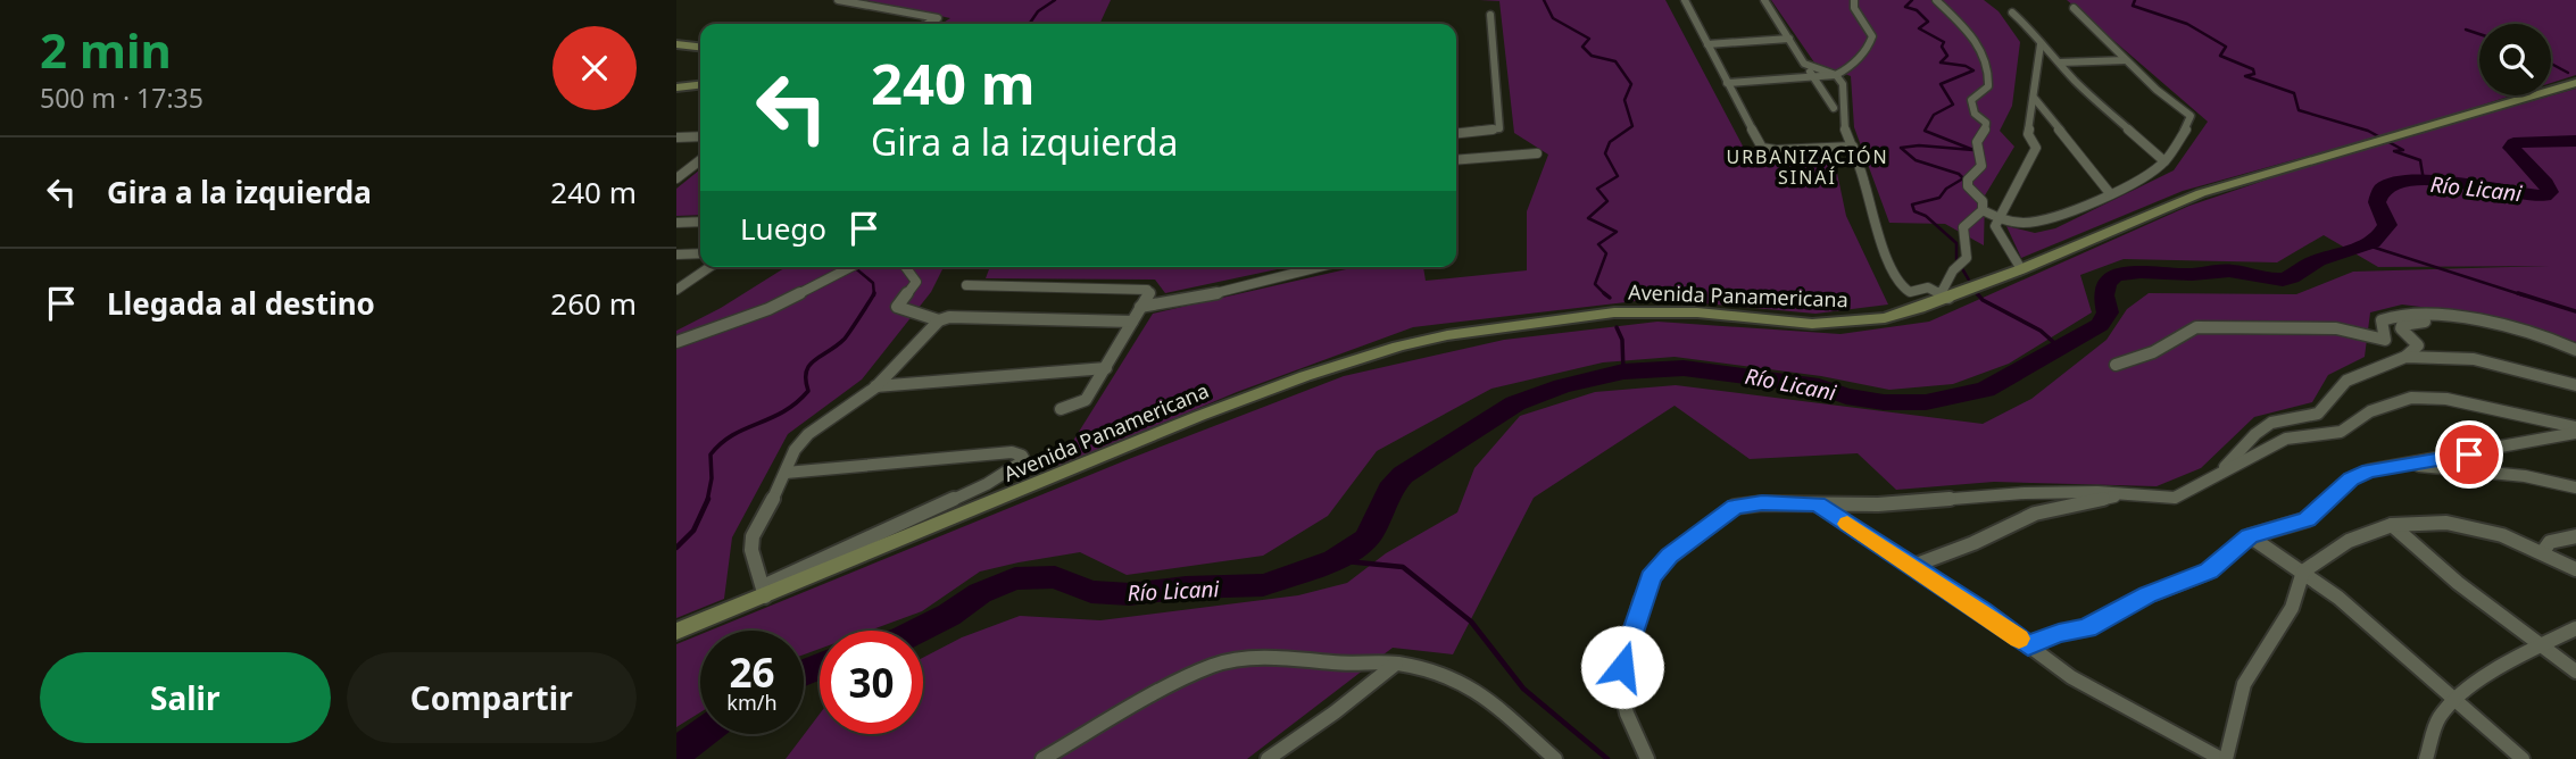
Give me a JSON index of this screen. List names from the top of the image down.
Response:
{
  "streets": {
    "main road": ["Avenida Panamericana"]
  },
  "districts": ["URBANIZACIÓN SINAÍ"],
  "water": ["Río Licani"],
  "page": {
    "heading": ["2 min", "500 m · 17:35"],
    "turn": ["240 m", "Gira a la izquierda"],
    "list": [
      {
        "name": "Gira a la izquierda",
        "value": "240 m"
      },
      {
        "name": "Llegada al destino",
        "value": "260 m"
      }
    ],
    "then": "Luego",
    "speed": "26 km/h",
    "limit": "30",
    "buttons": ["Salir", "Compartir"]
  }
}
